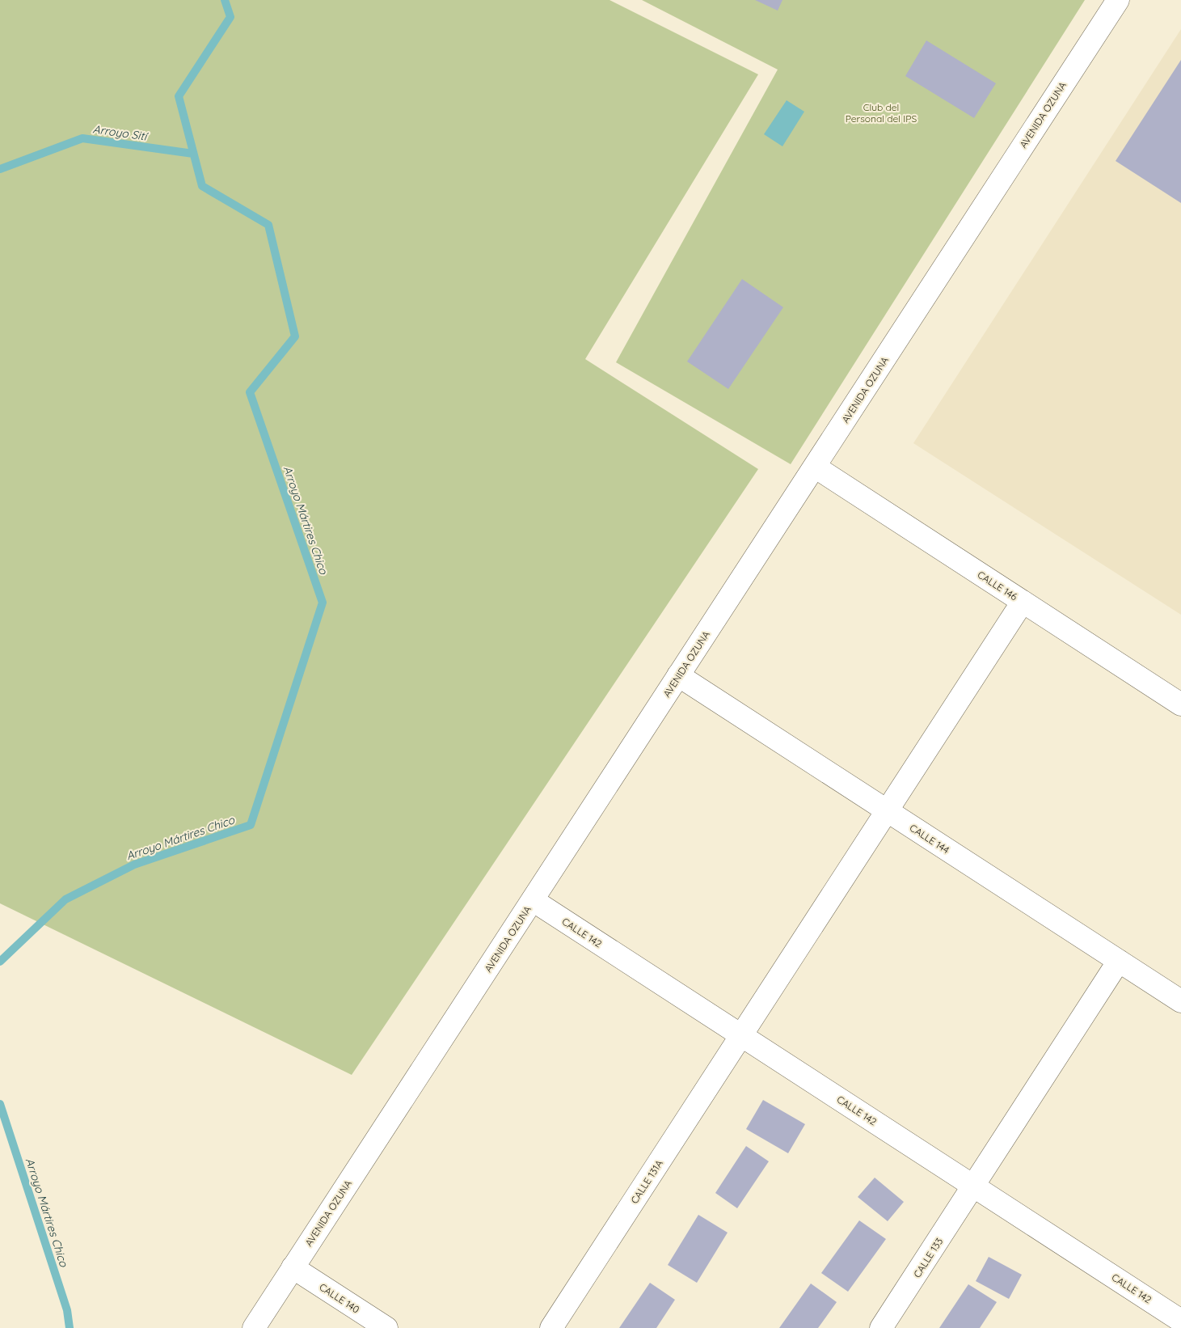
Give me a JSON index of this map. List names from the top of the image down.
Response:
{
  "streets": {
    "street": [
      "AVENIDA OZUNA",
      "CALLE 146",
      "CALLE 144",
      "CALLE 142",
      "CALLE 131A",
      "CALLE 133",
      "CALLE 140"
    ]
  },
  "crossings": [
    ["AVENIDA OZUNA", "CALLE 146"],
    ["AVENIDA OZUNA", "CALLE 144"],
    ["AVENIDA OZUNA", "CALLE 142"],
    ["AVENIDA OZUNA", "CALLE 140"],
    ["CALLE 146", "CALLE 131A"],
    ["CALLE 144", "CALLE 131A"],
    ["CALLE 144", "CALLE 133"],
    ["CALLE 142", "CALLE 131A"],
    ["CALLE 142", "CALLE 133"]
  ],
  "water": ["Arroyo Sití", "Arroyo Mártires Chico"],
  "parks": ["Club del Personal del IPS"]
}
